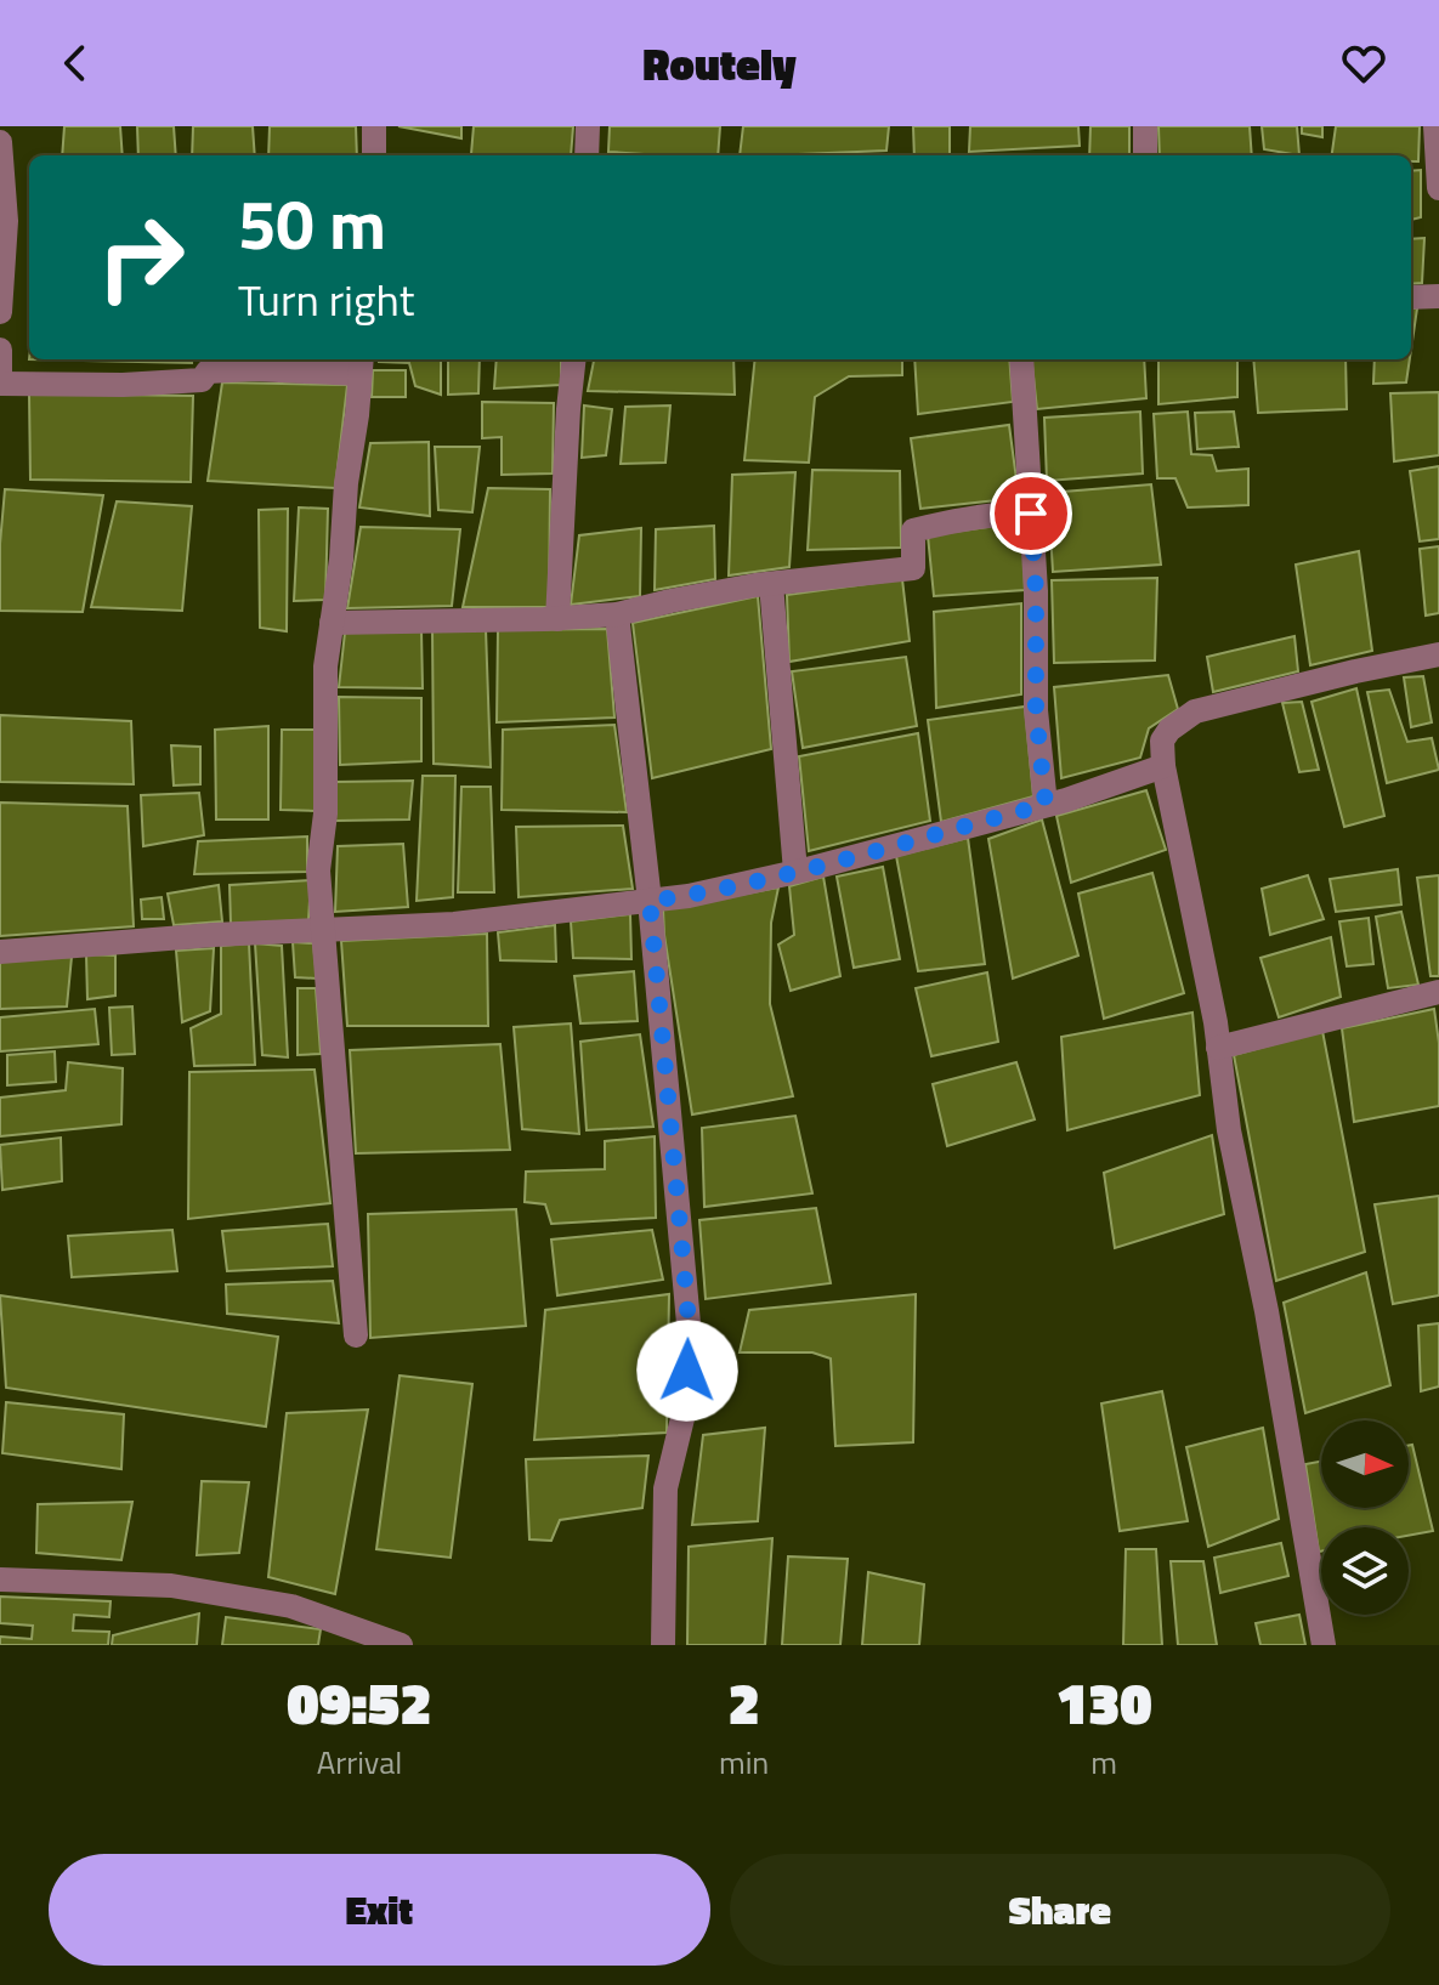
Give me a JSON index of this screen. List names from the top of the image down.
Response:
{
  "north": "right",
  "page": {
    "header": "Routely",
    "turn": ["50 m", "Turn right"],
    "eta": [
      "09:52",
      "Arrival",
      "2",
      "min",
      "130",
      "m"
    ],
    "buttons": ["Exit", "Share"]
  }
}
